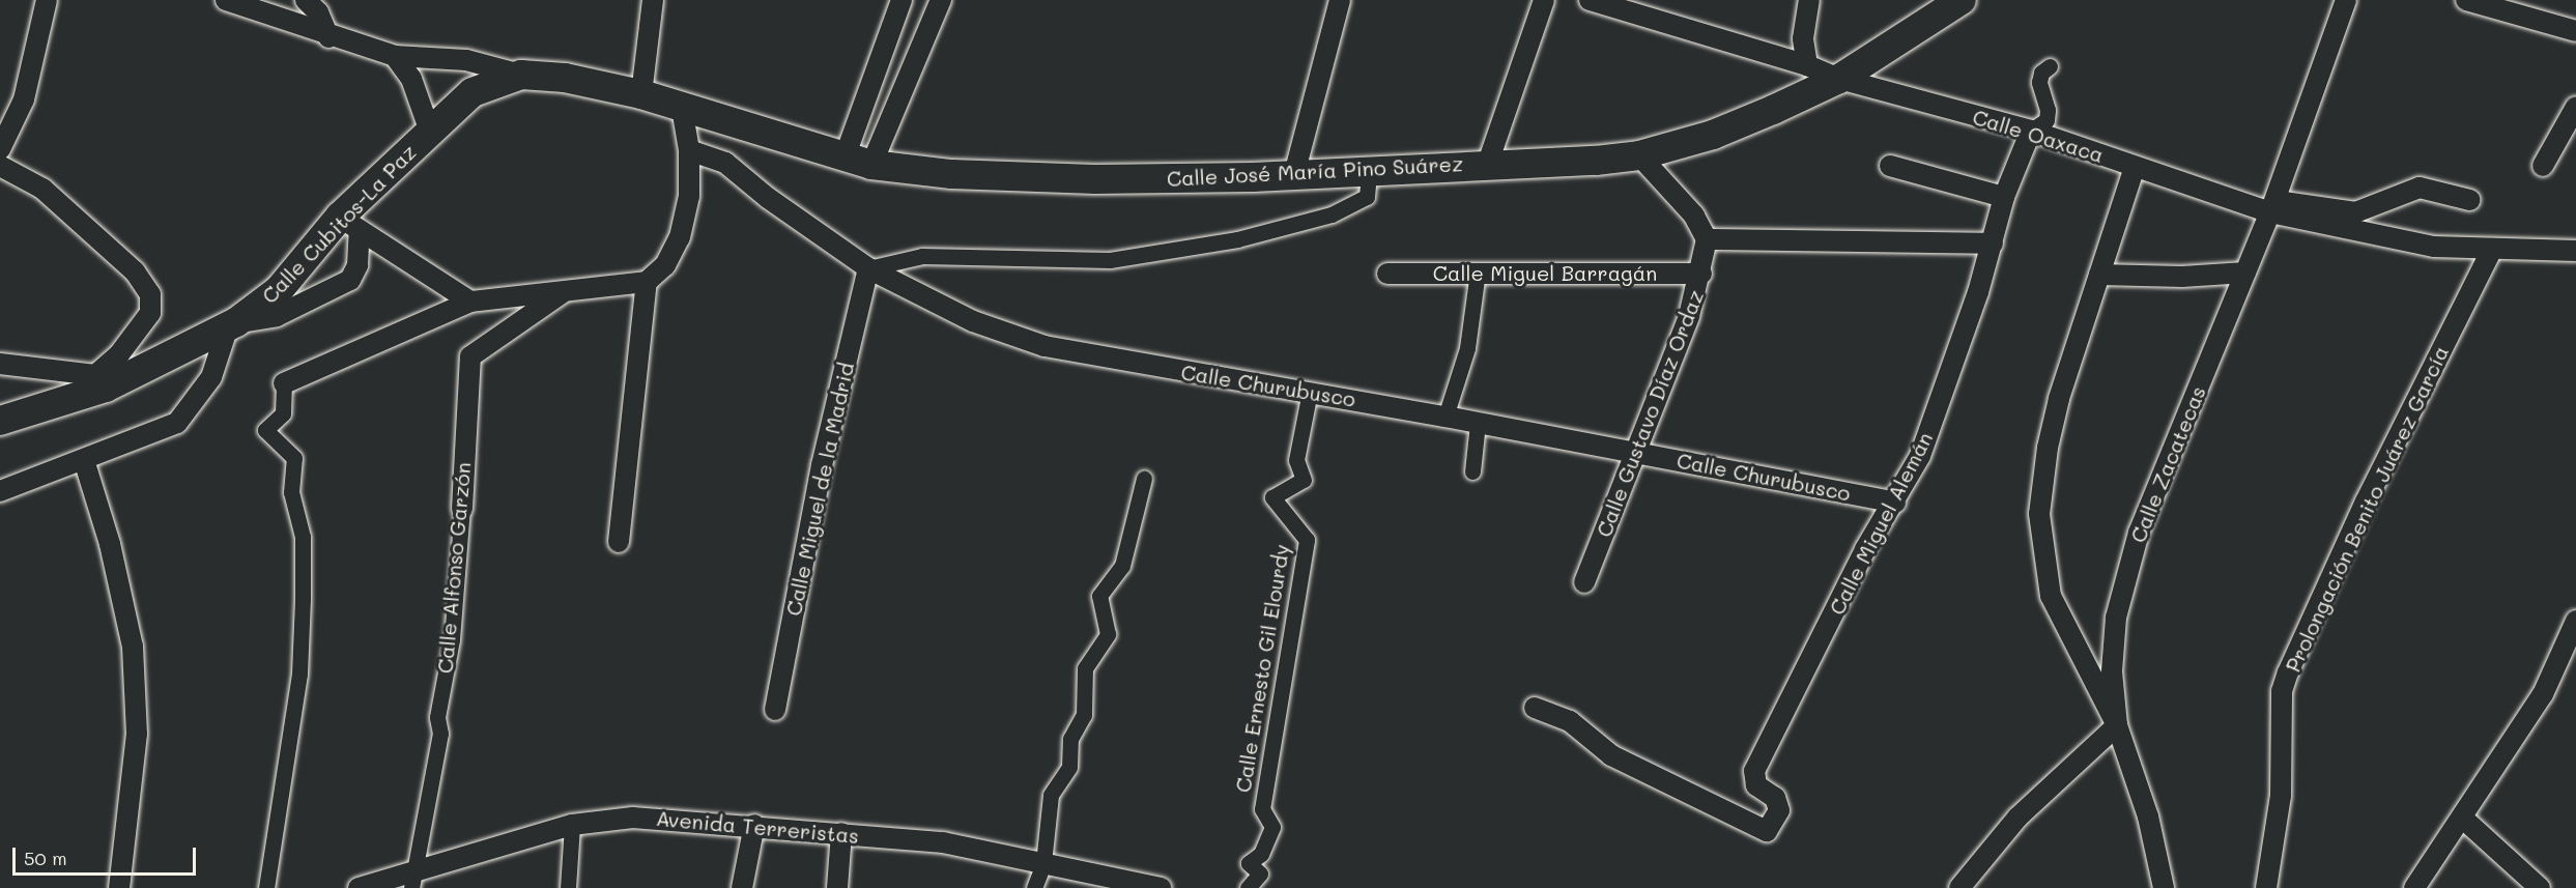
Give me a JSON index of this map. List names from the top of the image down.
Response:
{
  "streets": {
    "main road": ["Calle José María Pino Suárez", "Calle Cubitos-La Paz"],
    "street": [
      "Calle Oaxaca",
      "Calle Miguel Barragán",
      "Calle Churubusco",
      "Calle Gustavo Díaz Ordaz",
      "Calle Zacatecas",
      "Calle Miguel de la Madrid",
      "Prolongación Benito Juárez García",
      "Calle Miguel Alemán",
      "Calle Alfonso Garzón",
      "Calle Ernesto Gil Elourdy",
      "Avenida Terreristas"
    ]
  },
  "crossings": [
    ["Calle Oaxaca", "Calle José María Pino Suárez"],
    ["Calle Oaxaca", "Calle Zacatecas"],
    ["Calle Oaxaca", "Prolongación Benito Juárez García"],
    ["Calle Oaxaca", "Calle Miguel Alemán"],
    ["Calle José María Pino Suárez", "Calle Cubitos-La Paz"],
    ["Calle Miguel Barragán", "Calle Gustavo Díaz Ordaz"],
    ["Calle Churubusco", "Calle Gustavo Díaz Ordaz"],
    ["Calle Churubusco", "Calle Miguel de la Madrid"],
    ["Calle Churubusco", "Calle Miguel Alemán"],
    ["Calle Churubusco", "Calle Ernesto Gil Elourdy"],
    ["Calle Alfonso Garzón", "Avenida Terreristas"]
  ],
  "scale_bar": "50 m"
}
